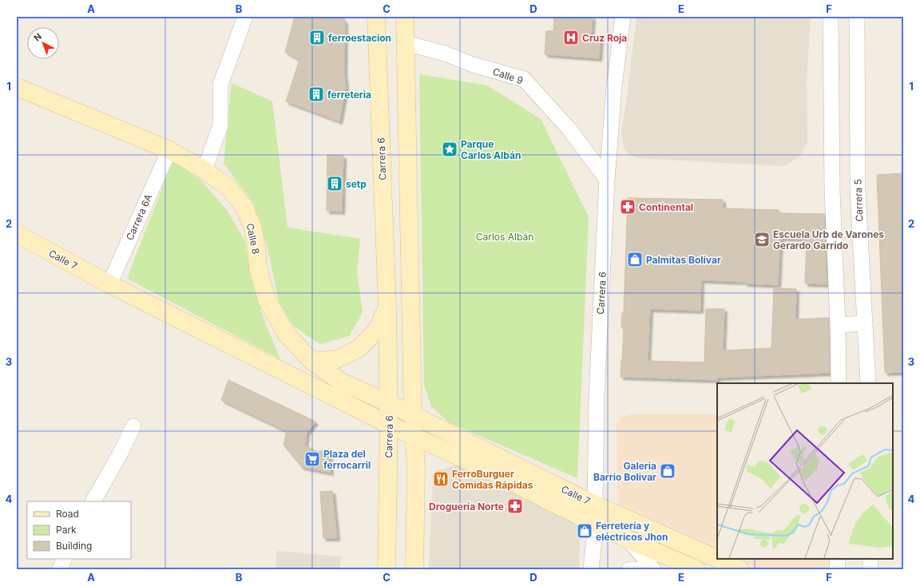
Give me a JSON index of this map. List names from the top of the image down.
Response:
{
  "streets": {
    "main road": ["Carrera 6", "Calle 8", "Calle 7"],
    "street": ["Calle 9", "Carrera 5", "Carrera 6A"]
  },
  "crossings": [
    ["Calle 9", "Carrera 6"],
    ["Carrera 6", "Calle 8"],
    ["Carrera 6", "Calle 7"],
    ["Carrera 6A", "Calle 8"],
    ["Carrera 6A", "Calle 7"],
    ["Calle 8", "Calle 7"]
  ],
  "parks": ["Carlos Albán"],
  "places": {
    "building": ["ferroestacion", "ferreteria", "setp"],
    "hospital": ["Cruz Roja"],
    "place": ["Parque Carlos Albán"],
    "pharmacy": ["Continental", "Droguería Norte"],
    "school or university": ["Escuela Urb de Varones Gerardo Garrido"],
    "shop": ["Palmitas Bolívar", "Galeria Barrio Bolivar", "Ferretería y eléctricos Jhon"],
    "supermarket": ["Plaza del ferrocarril"],
    "restaurant": ["FerroBurguer Comidas Rápidas"]
  },
  "legend": ["Road", "Park", "Building"],
  "north": "top left",
  "grid": {
    "columns": [
      "A",
      "B",
      "C",
      "D",
      "E",
      "F"
    ],
    "rows": [
      "1",
      "2",
      "3",
      "4"
    ]
  }
}
